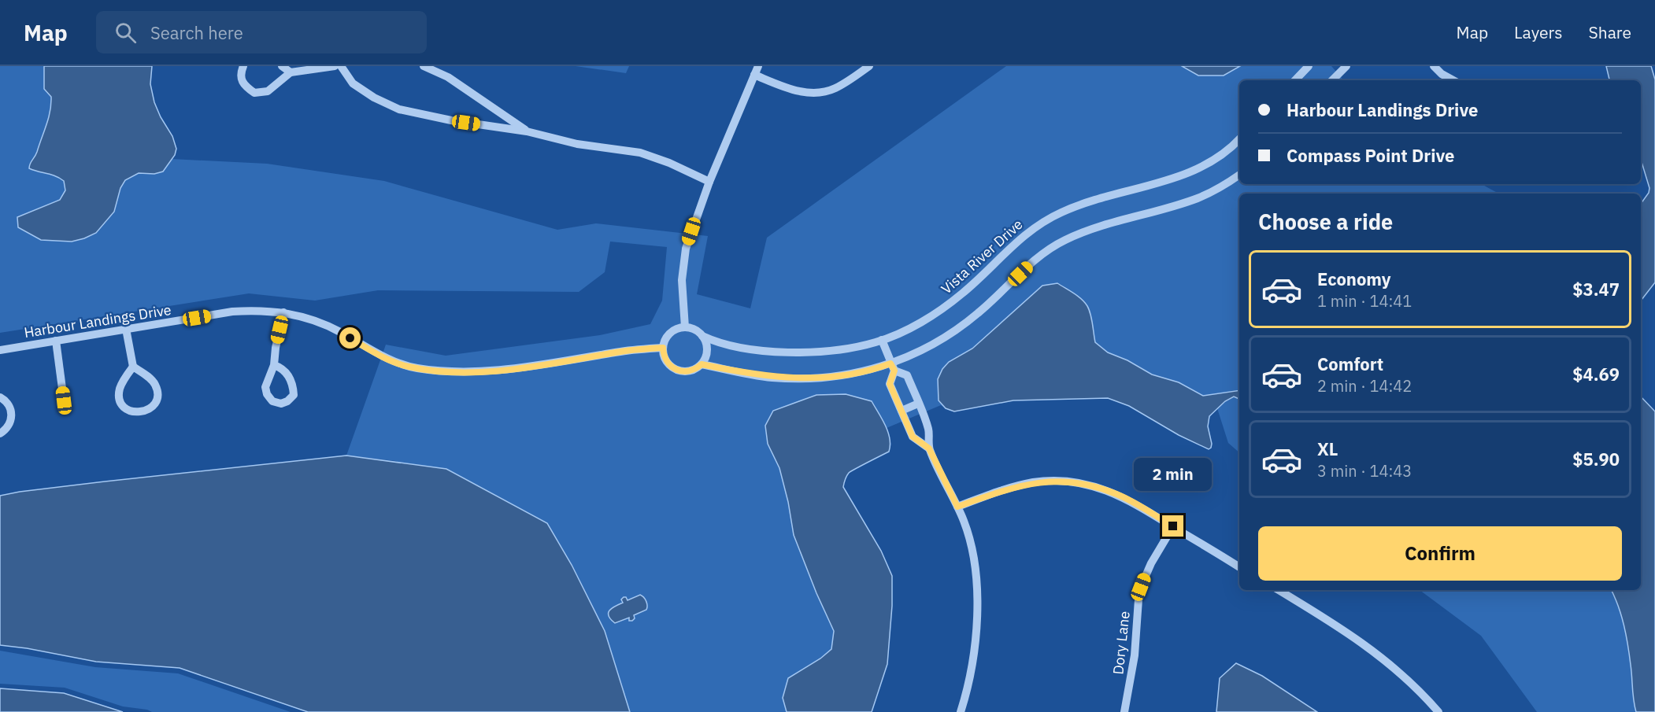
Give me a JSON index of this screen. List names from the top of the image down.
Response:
{
  "streets": {
    "street": ["Vista River Drive", "Harbour Landings Drive", "Dory Lane"]
  },
  "crossings": [
    ["Vista River Drive", "Harbour Landings Drive"]
  ],
  "page": {
    "header": "Map",
    "search": "Search here",
    "nav": ["Map", "Layers", "Share"],
    "banner": ["Harbour Landings Drive", "Compass Point Drive"],
    "heading": "Choose a ride",
    "list": [
      {
        "name": "Economy",
        "note": "1 min · 14:41",
        "value": "$3.47"
      },
      {
        "name": "Comfort",
        "note": "2 min · 14:42",
        "value": "$4.69"
      },
      {
        "name": "XL",
        "note": "3 min · 14:43",
        "value": "$5.90"
      }
    ],
    "bubble": "2 min",
    "buttons": "Confirm"
  }
}
